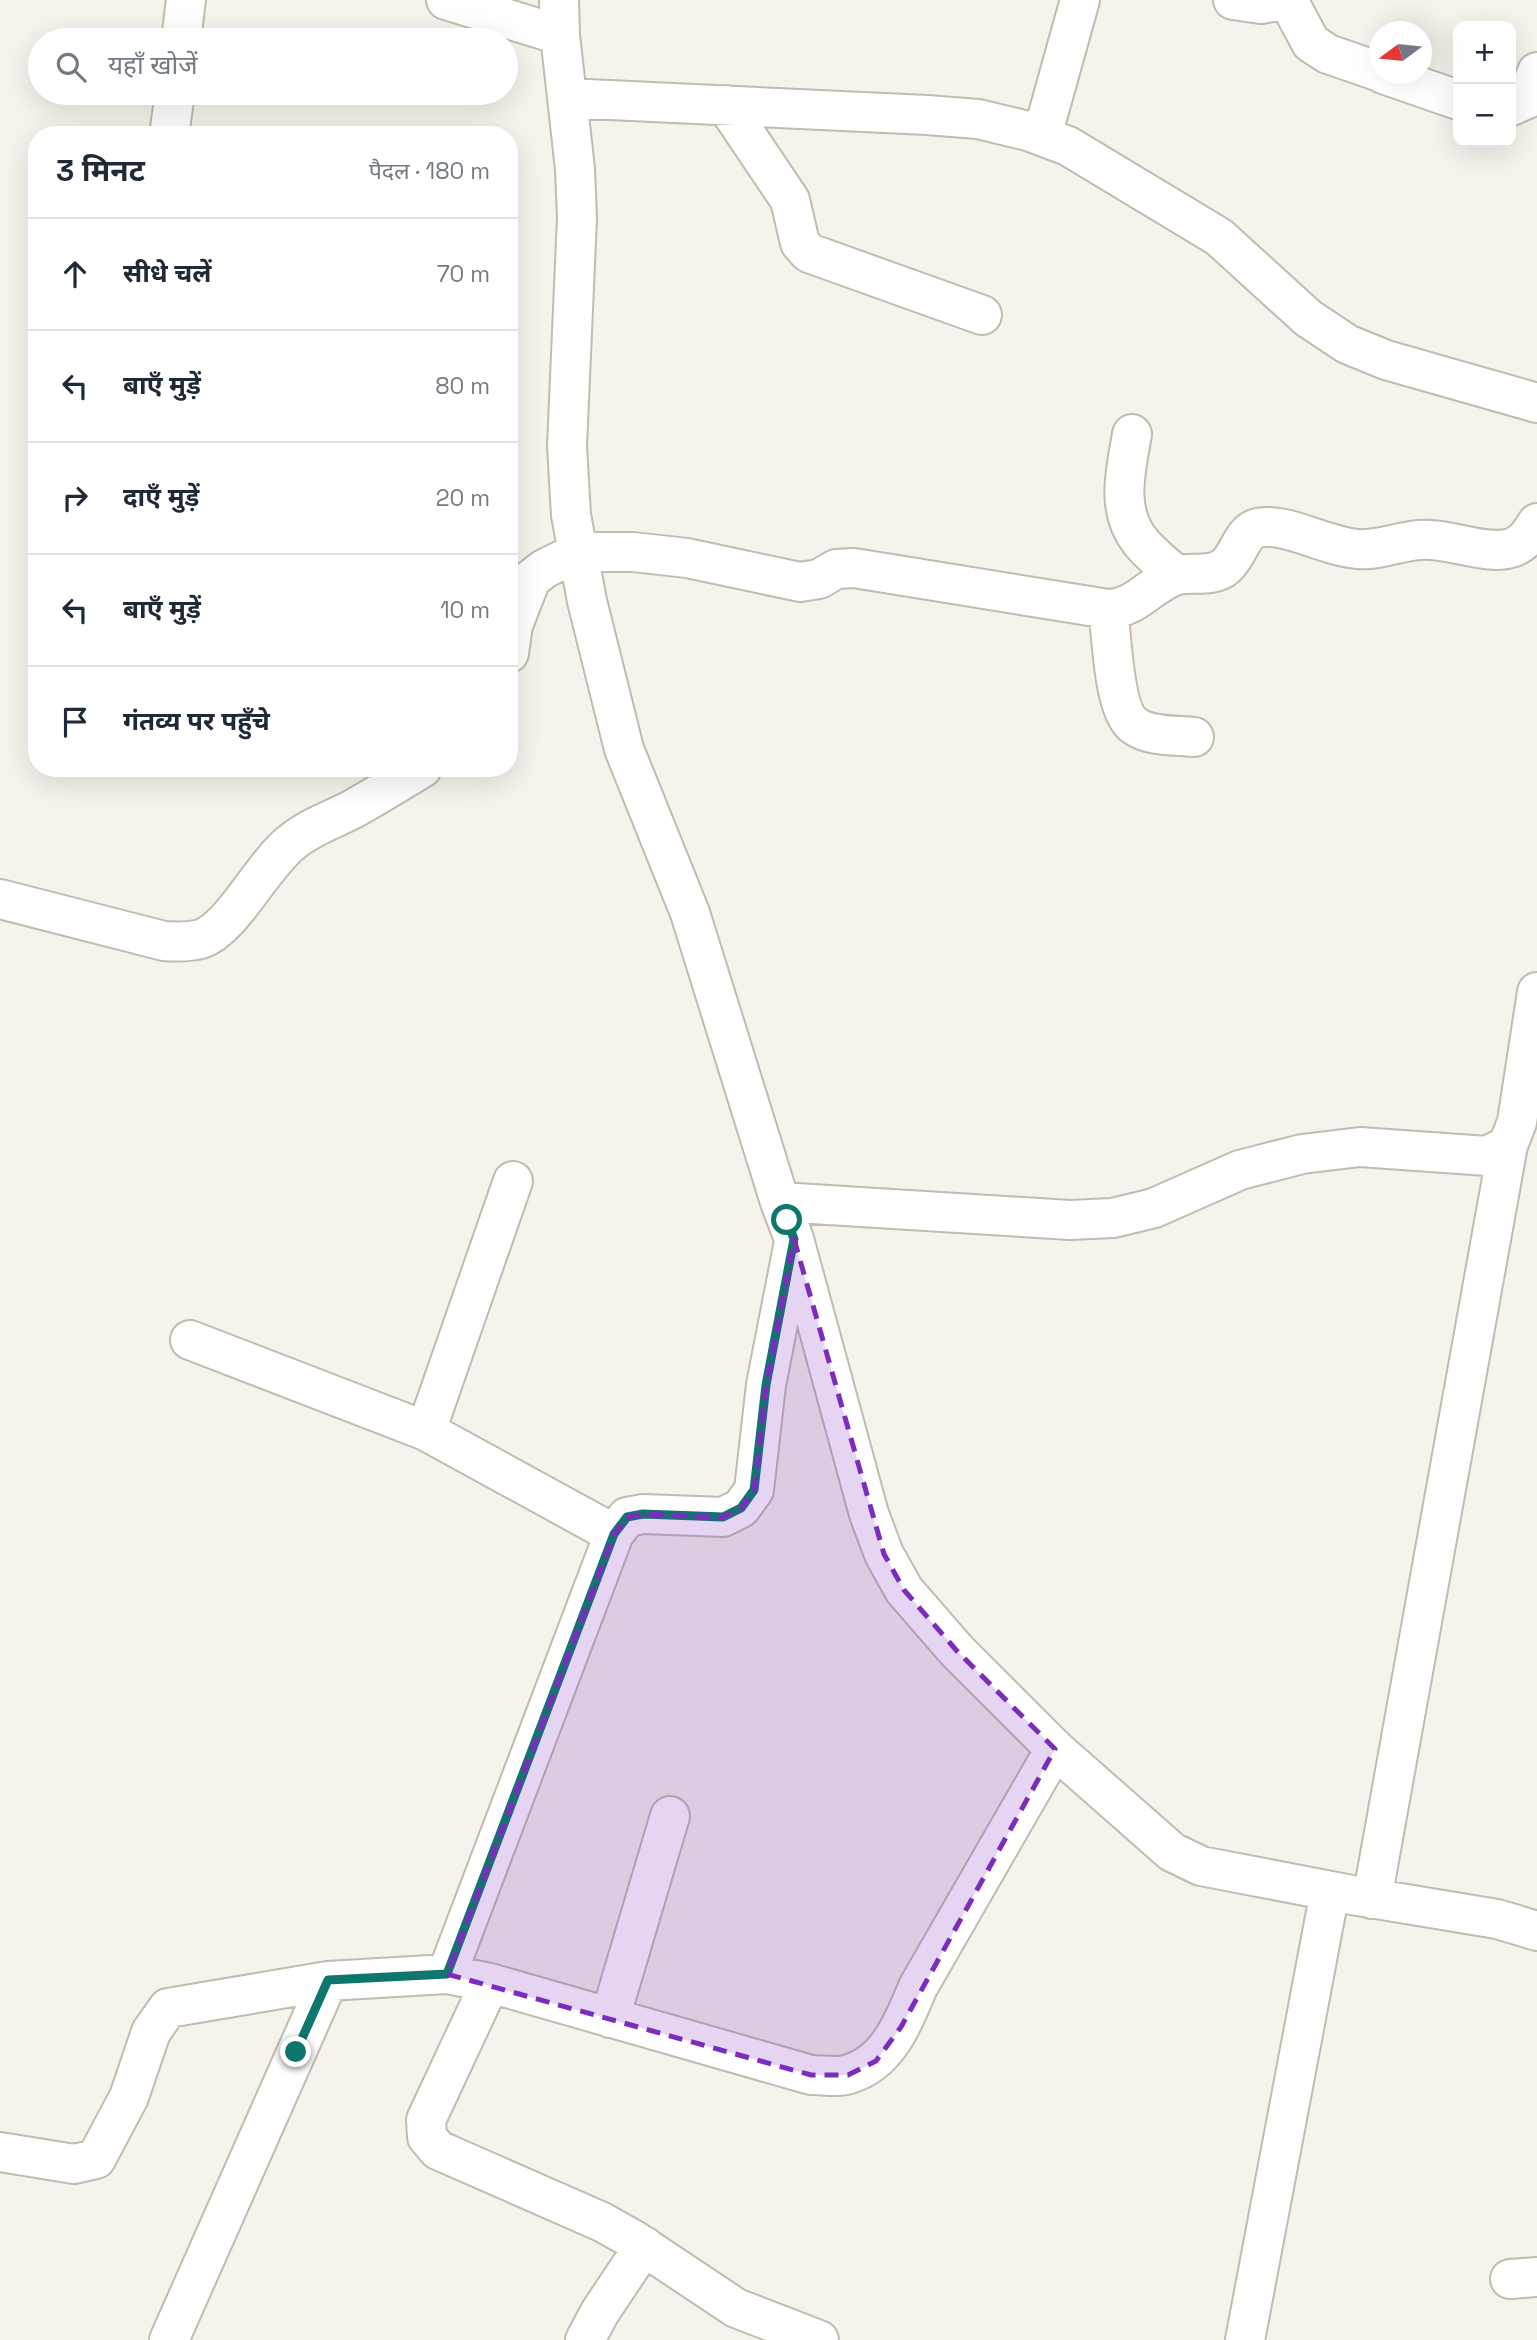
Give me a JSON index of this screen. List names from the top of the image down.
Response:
{
  "north": "left",
  "page": {
    "map_buttons": ["+", "−"],
    "search": "यहाँ खोजें",
    "heading": ["3 मिनट", "पैदल · 180 m"],
    "list": [
      ["सीधे चलें", "70 m"],
      ["बाएँ मुड़ें", "80 m"],
      ["दाएँ मुड़ें", "20 m"],
      ["बाएँ मुड़ें", "10 m"],
      "गंतव्य पर पहुँचे"
    ]
  }
}
